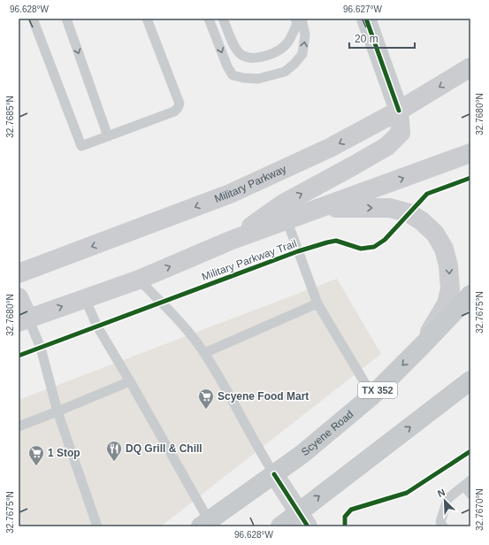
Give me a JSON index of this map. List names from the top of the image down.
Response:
{
  "streets": {
    "main road": ["Military Parkway", "TX 352", "Scyene Road"],
    "cycle path": ["Military Parkway Trail"]
  },
  "places": {
    "supermarket": ["Scyene Food Mart", "1 Stop"],
    "restaurant": ["DQ Grill & Chill"]
  },
  "scale_bar": "20 m",
  "north": "top left",
  "coordinates": [
    "96.628°W",
    "96.627°W",
    "32.7680°N",
    "32.7685°N",
    "32.7675°N",
    "32.7670°N"
  ]
}
